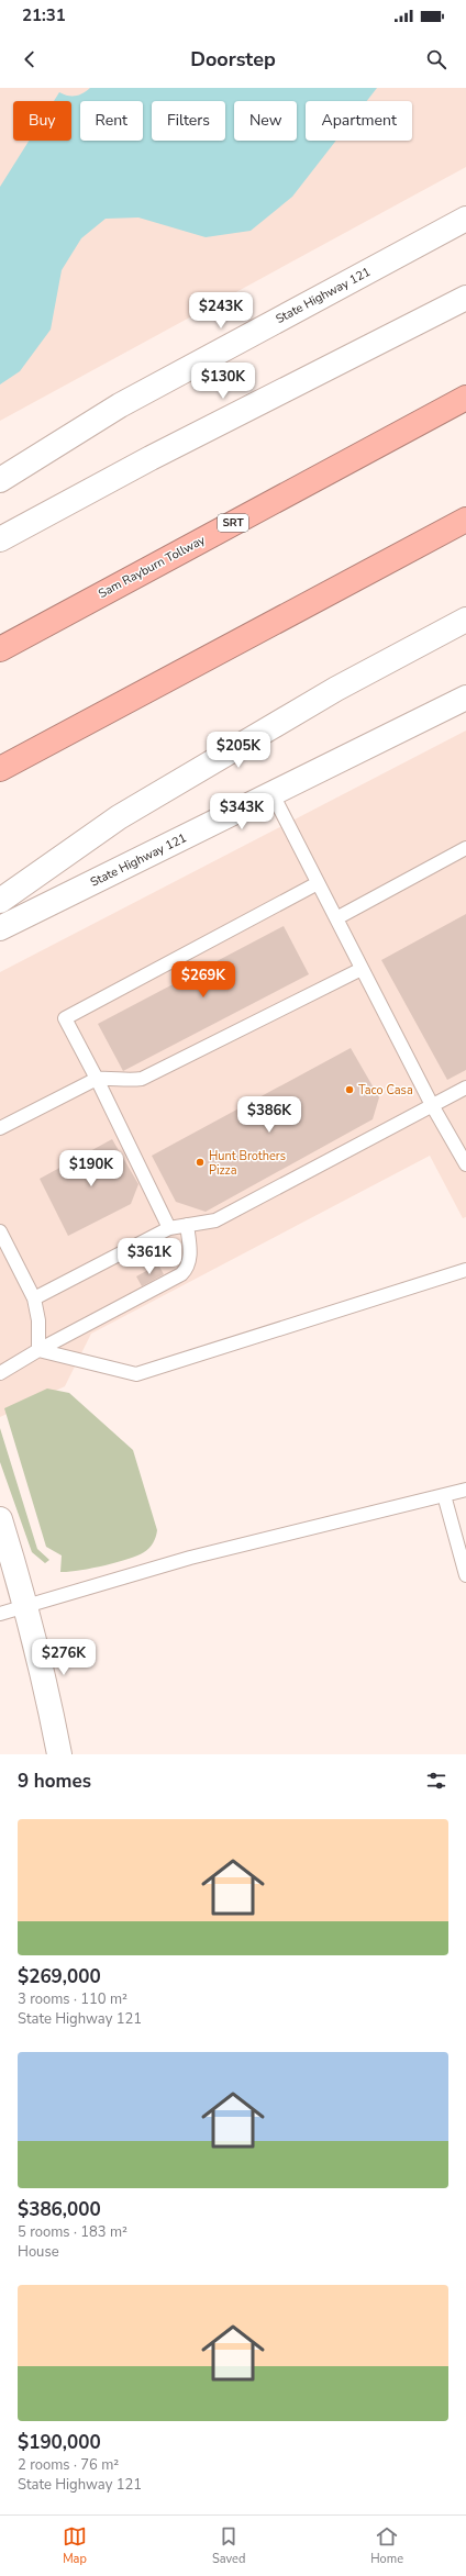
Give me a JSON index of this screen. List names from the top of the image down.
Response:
{
  "streets": {
    "highway": ["SRT", "Sam Rayburn Tollway"],
    "main road": ["State Highway 121"]
  },
  "places": ["Taco Casa", "Hunt Brothers Pizza"],
  "page": {
    "status": "21:31",
    "header": "Doorstep",
    "chip": [
      "Buy",
      "Rent",
      "Filters",
      "New",
      "Apartment"
    ],
    "price": [
      "$243K",
      "$130K",
      "$205K",
      "$343K",
      "$269K",
      "$386K",
      "$190K",
      "$361K",
      "$276K"
    ],
    "heading": "9 homes",
    "list": [
      {
        "name": "$269,000",
        "note": "3 rooms · 110 m² · State Highway 121"
      },
      {
        "name": "$386,000",
        "note": "5 rooms · 183 m² · House"
      },
      {
        "name": "$190,000",
        "note": "2 rooms · 76 m² · State Highway 121"
      }
    ],
    "tabs": ["Map", "Saved", "Home"]
  }
}
